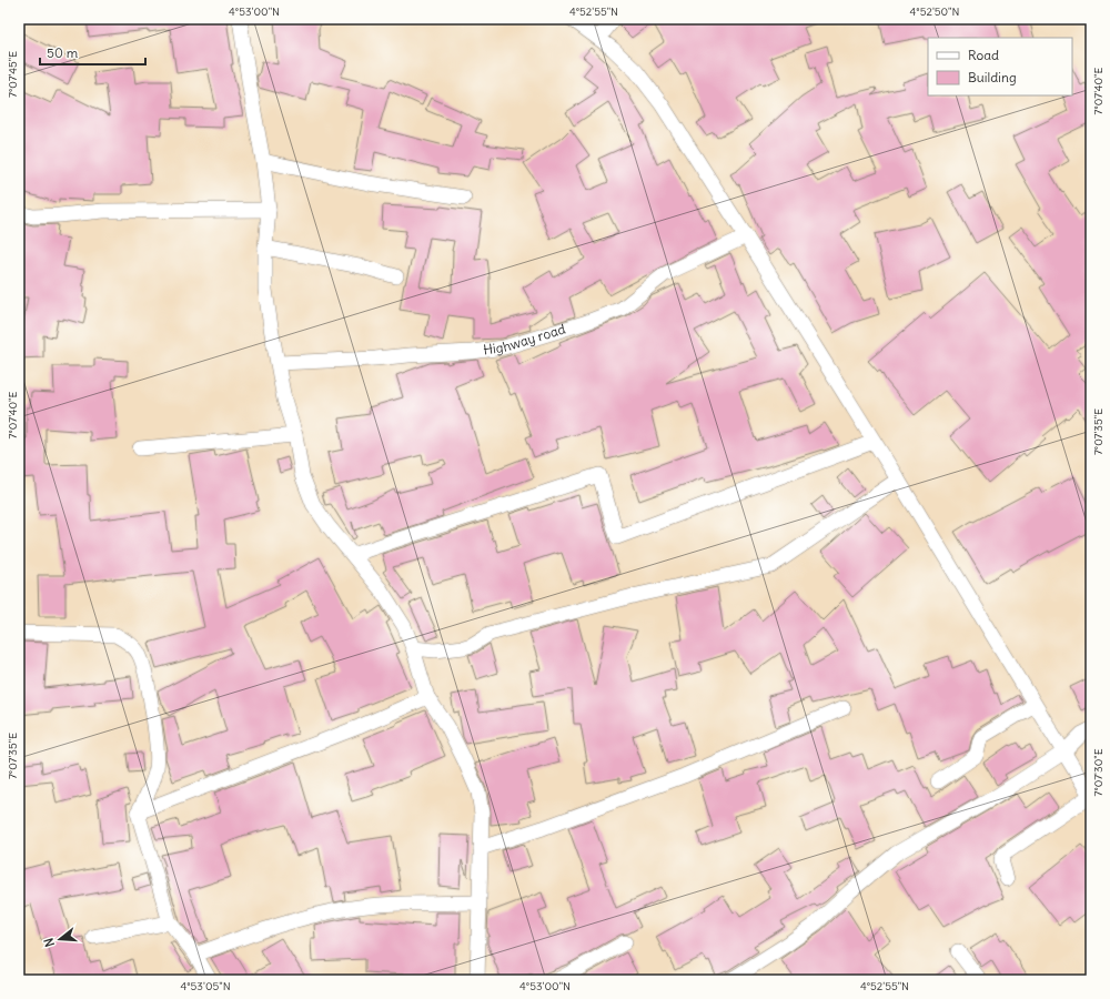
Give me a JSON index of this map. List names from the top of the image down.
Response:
{
  "streets": {
    "street": ["Highway road"]
  },
  "legend": ["Road", "Building"],
  "scale_bar": "50 m",
  "north": "left",
  "coordinates": [
    "4°53'00\"N",
    "4°52'55\"N",
    "4°52'50\"N",
    "7°07'45\"E",
    "7°07'40\"E",
    "7°07'35\"E",
    "7°07'30\"E",
    "4°53'05\"N"
  ]
}
